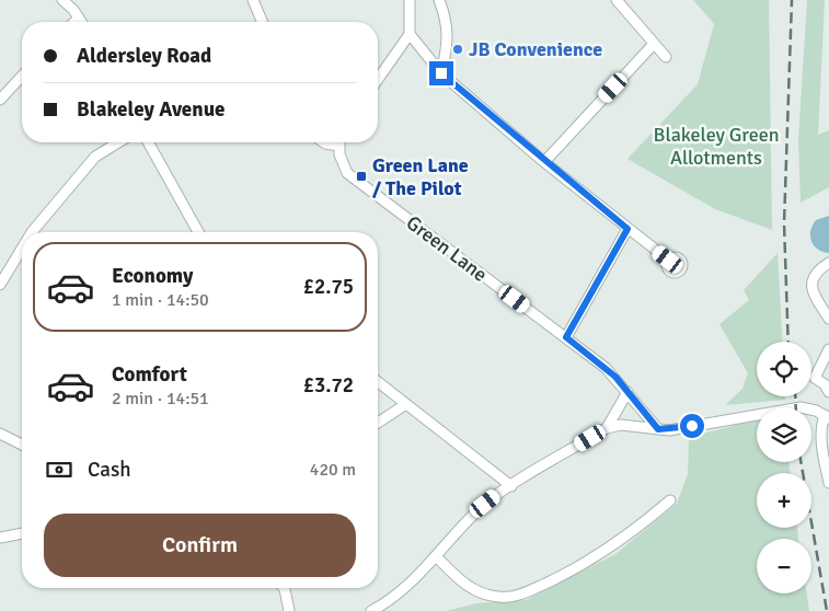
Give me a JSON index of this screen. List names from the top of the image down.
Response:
{
  "streets": {
    "street": ["Green Lane"]
  },
  "parks": ["Blakeley Green Allotments"],
  "places": {
    "other": ["JB Convenience"],
    "transit": ["Green Lane / The Pilot"]
  },
  "page": {
    "banner": ["Aldersley Road", "Blakeley Avenue"],
    "list": [
      {
        "name": "Economy",
        "note": "1 min · 14:50",
        "value": "£2.75"
      },
      {
        "name": "Comfort",
        "note": "2 min · 14:51",
        "value": "£3.72"
      }
    ],
    "map_buttons": ["+", "−"],
    "pay": ["Cash", "420 m"],
    "buttons": "Confirm"
  }
}
